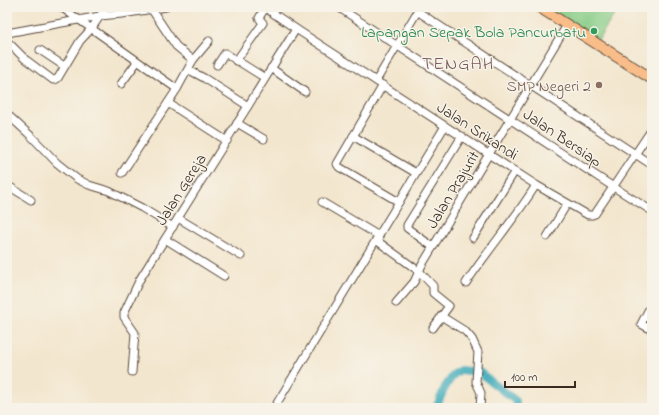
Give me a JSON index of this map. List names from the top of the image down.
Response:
{
  "streets": {
    "street": [
      "Jalan Srikandi",
      "Jalan Bersiap",
      "Jalan Gereja",
      "Jalan Prajurit"
    ]
  },
  "crossings": [
    ["Jalan Srikandi", "Jalan Bersiap"],
    ["Jalan Srikandi", "Jalan Gereja"],
    ["Jalan Srikandi", "Jalan Prajurit"],
    ["Jalan Bersiap", "Jalan Prajurit"]
  ],
  "districts": ["TENGAH"],
  "places": ["Lapangan Sepak Bola Pancurbatu", "SMP Negeri 2"],
  "scale_bar": "100 m"
}
